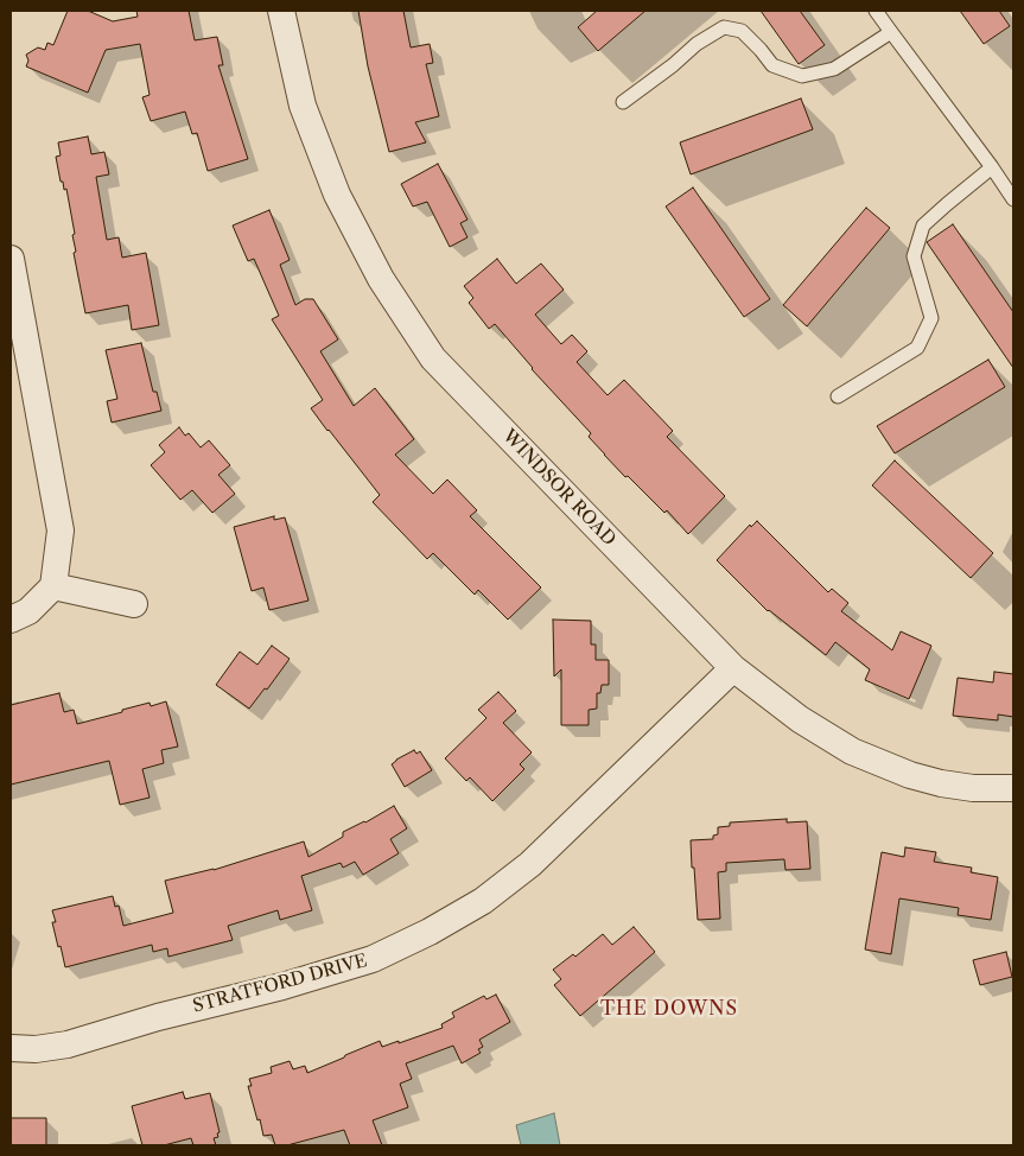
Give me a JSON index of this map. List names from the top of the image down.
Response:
{
  "streets": {
    "street": ["WINDSOR ROAD", "STRATFORD DRIVE"]
  },
  "crossings": [
    ["WINDSOR ROAD", "STRATFORD DRIVE"]
  ],
  "districts": ["THE DOWNS"]
}
